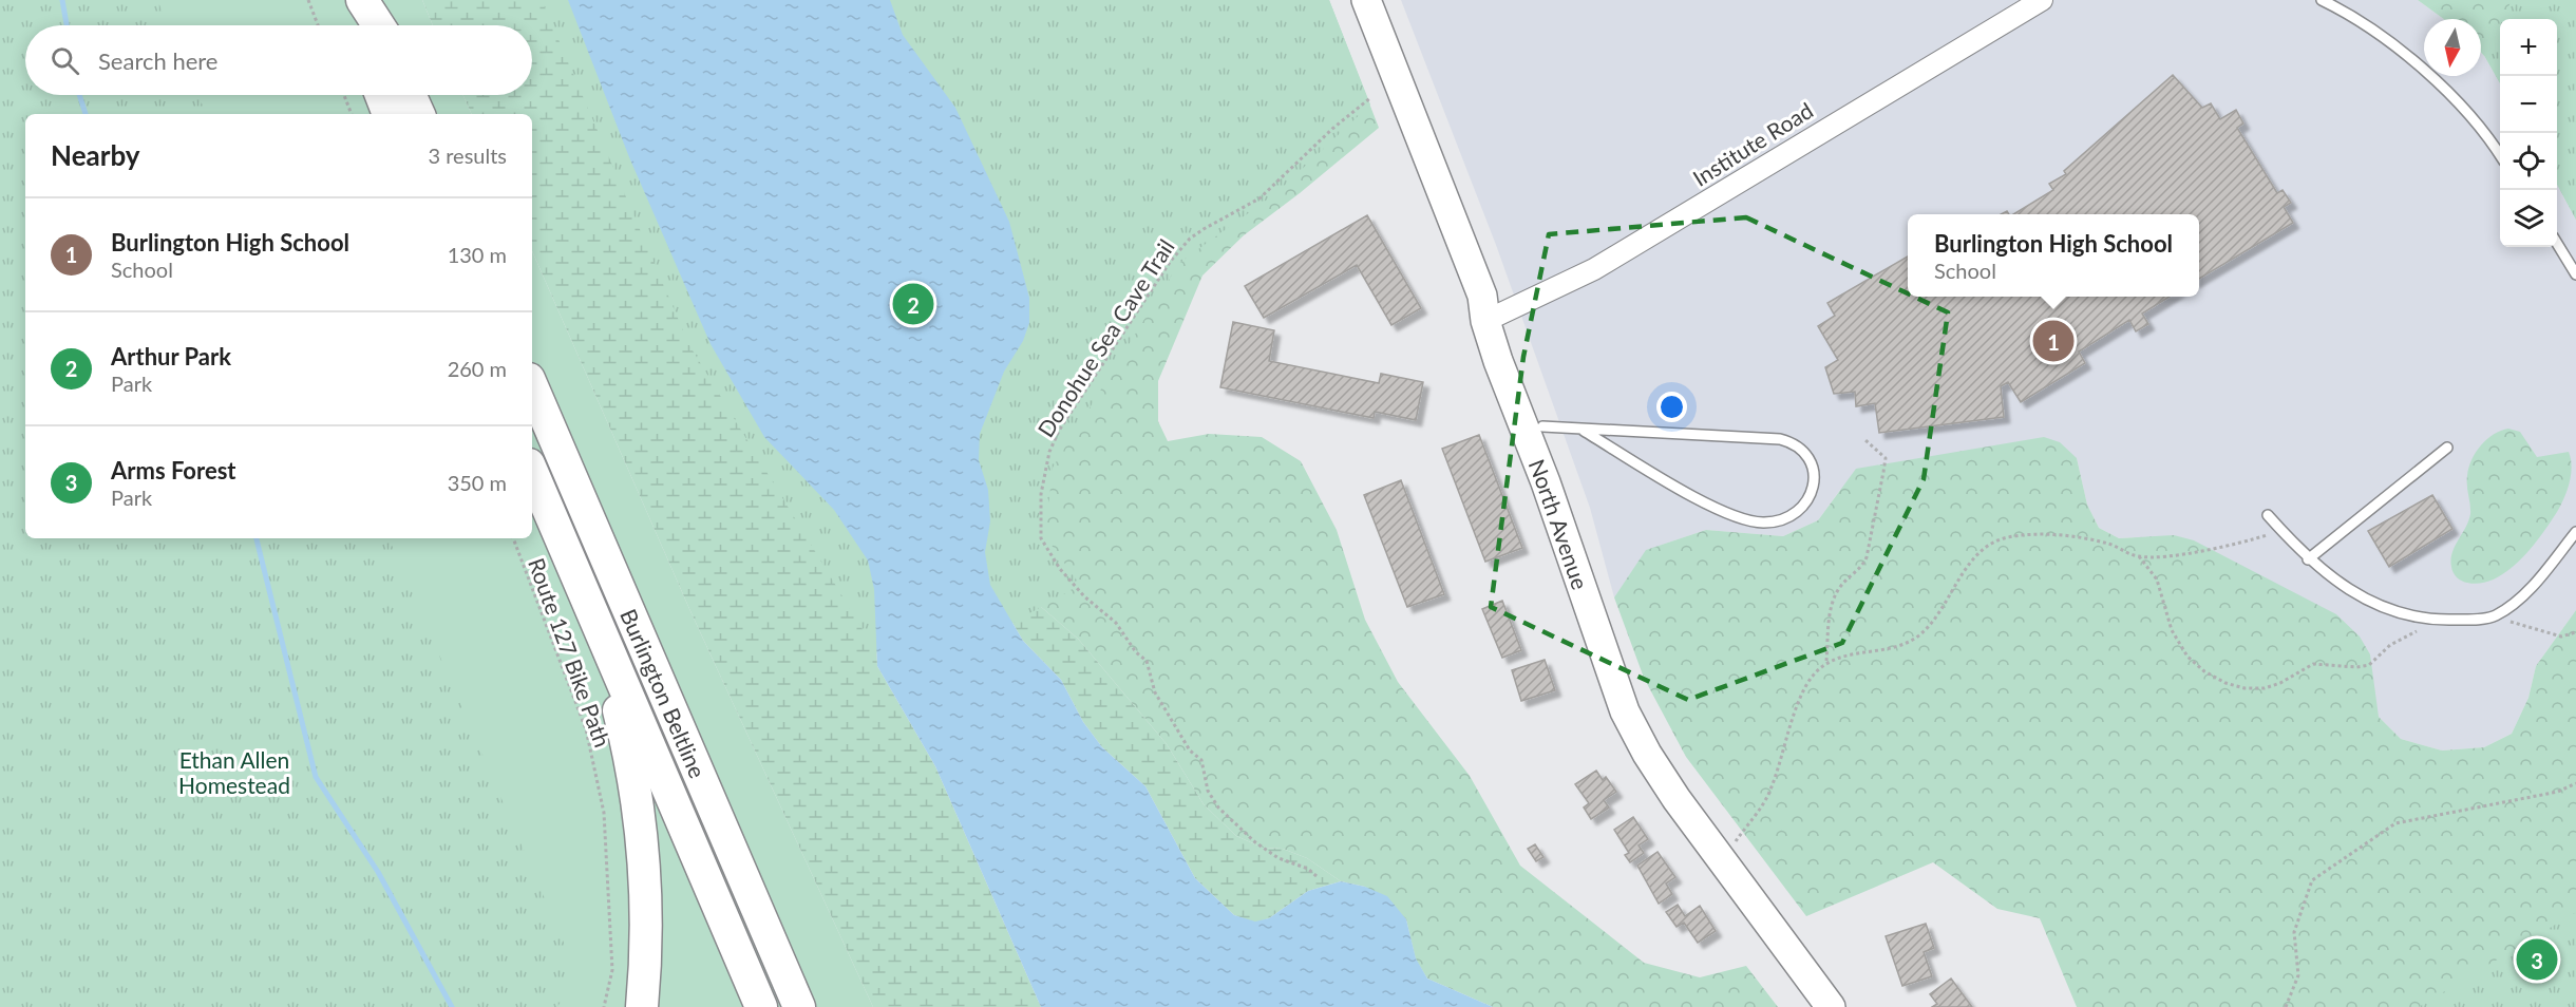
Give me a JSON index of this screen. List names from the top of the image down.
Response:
{
  "streets": {
    "main road": ["North Avenue", "Burlington Beltline"],
    "street": ["Institute Road"],
    "path": ["Donohue Sea Cave Trail", "Route 127 Bike Path"]
  },
  "crossings": [
    ["Institute Road", "North Avenue"]
  ],
  "parks": ["Ethan Allen Homestead"],
  "north": "bottom",
  "page": {
    "map_buttons": ["+", "−"],
    "search": "Search here",
    "heading": ["Nearby", "3 results"],
    "list": [
      {
        "mark": "1",
        "name": "Burlington High School",
        "note": "School",
        "value": "130 m"
      },
      {
        "mark": "2",
        "name": "Arthur Park",
        "note": "Park",
        "value": "260 m"
      },
      {
        "mark": "3",
        "name": "Arms Forest",
        "note": "Park",
        "value": "350 m"
      }
    ],
    "popup": ["Burlington High School", "School"],
    "pins": ["2", "1", "3"]
  }
}
